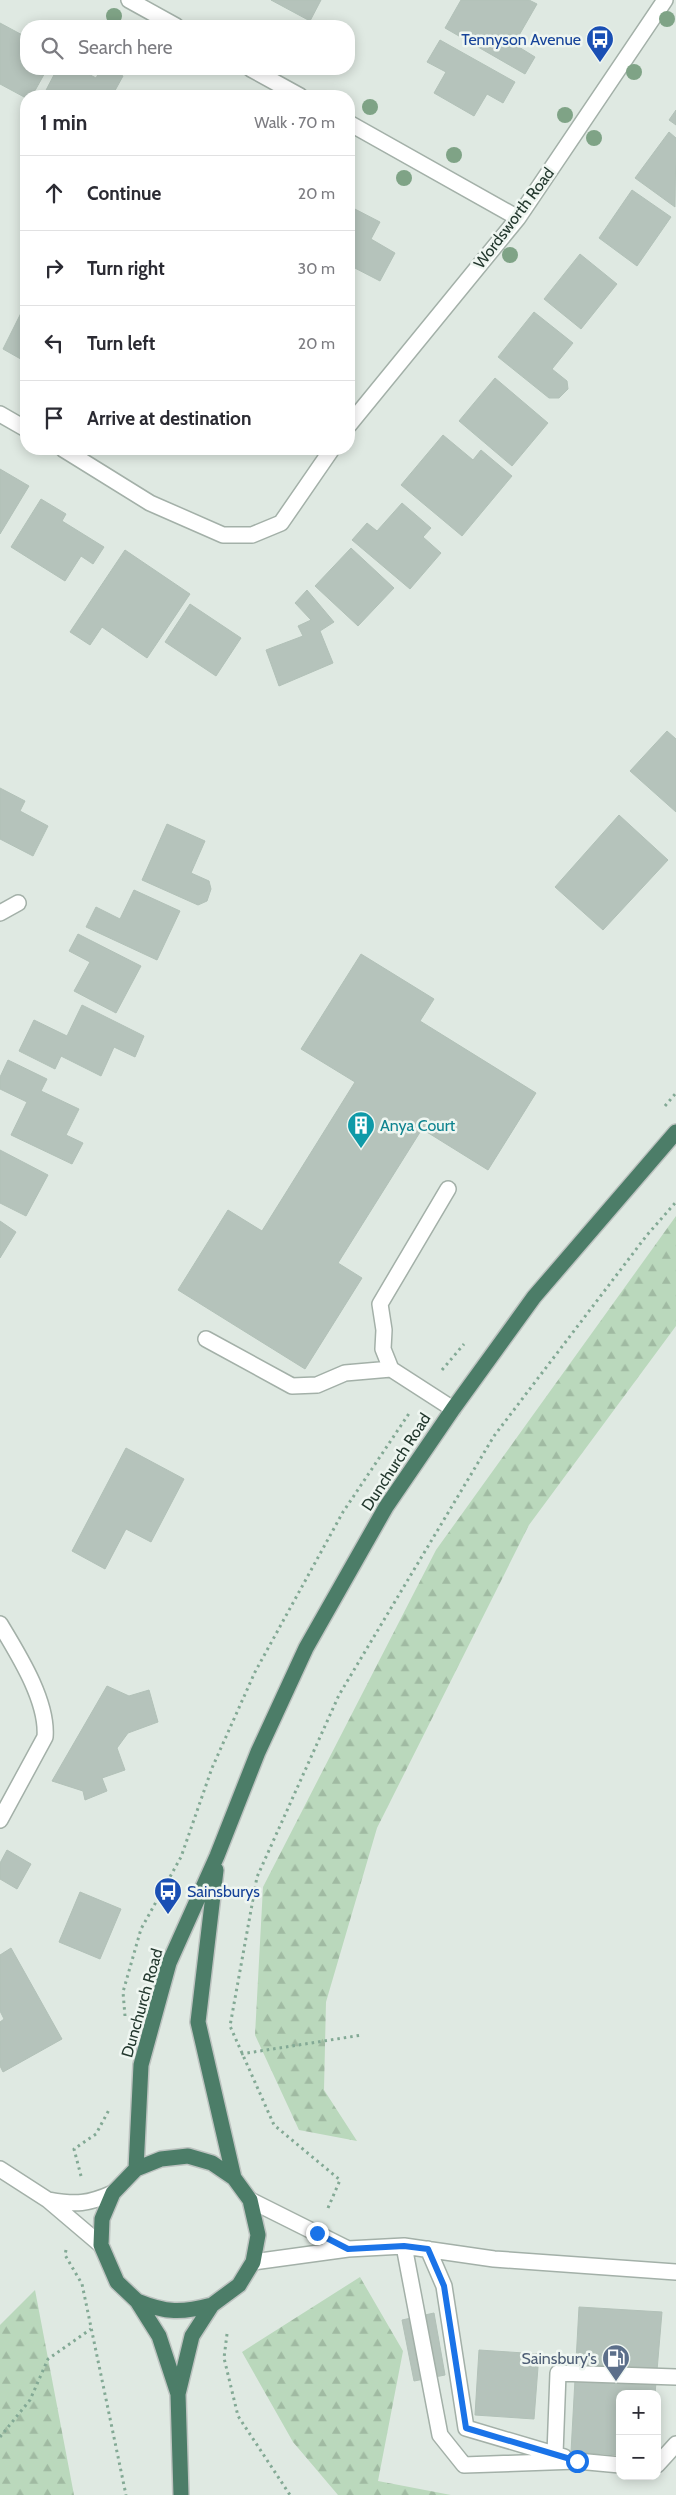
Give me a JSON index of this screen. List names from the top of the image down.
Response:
{
  "streets": {
    "highway": ["Dunchurch Road"],
    "street": ["Wordsworth Road"]
  },
  "places": {
    "bus stop": ["Tennyson Avenue", "Sainsburys"],
    "building": ["Anya Court"],
    "fuel station": ["Sainsbury's"]
  },
  "page": {
    "search": "Search here",
    "heading": ["1 min", "Walk · 70 m"],
    "list": [
      ["Continue", "20 m"],
      ["Turn right", "30 m"],
      ["Turn left", "20 m"],
      "Arrive at destination"
    ],
    "map_buttons": ["+", "−"]
  }
}
